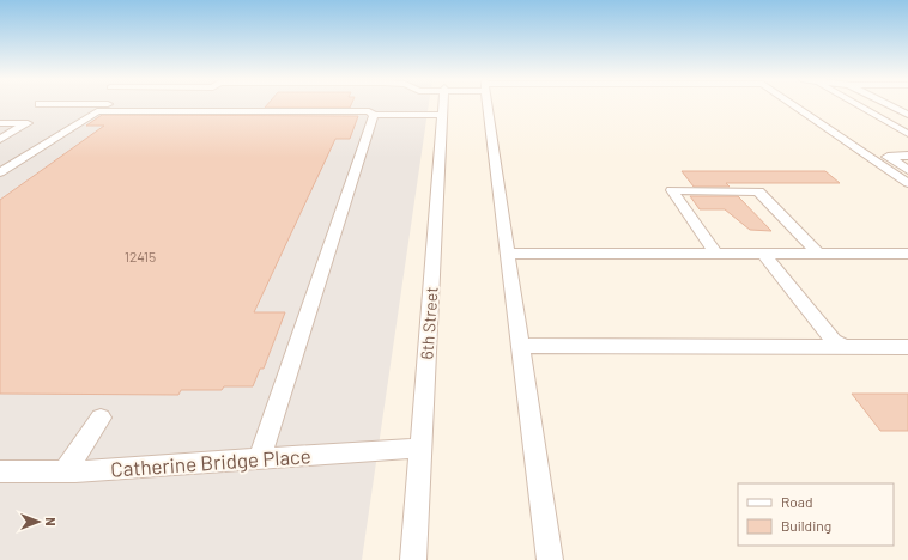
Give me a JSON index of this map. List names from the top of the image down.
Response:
{
  "streets": {
    "street": ["6th Street", "Catherine Bridge Place"]
  },
  "crossings": [
    ["6th Street", "Catherine Bridge Place"]
  ],
  "house_numbers": ["12415"],
  "legend": ["Road", "Building"],
  "north": "right"
}
